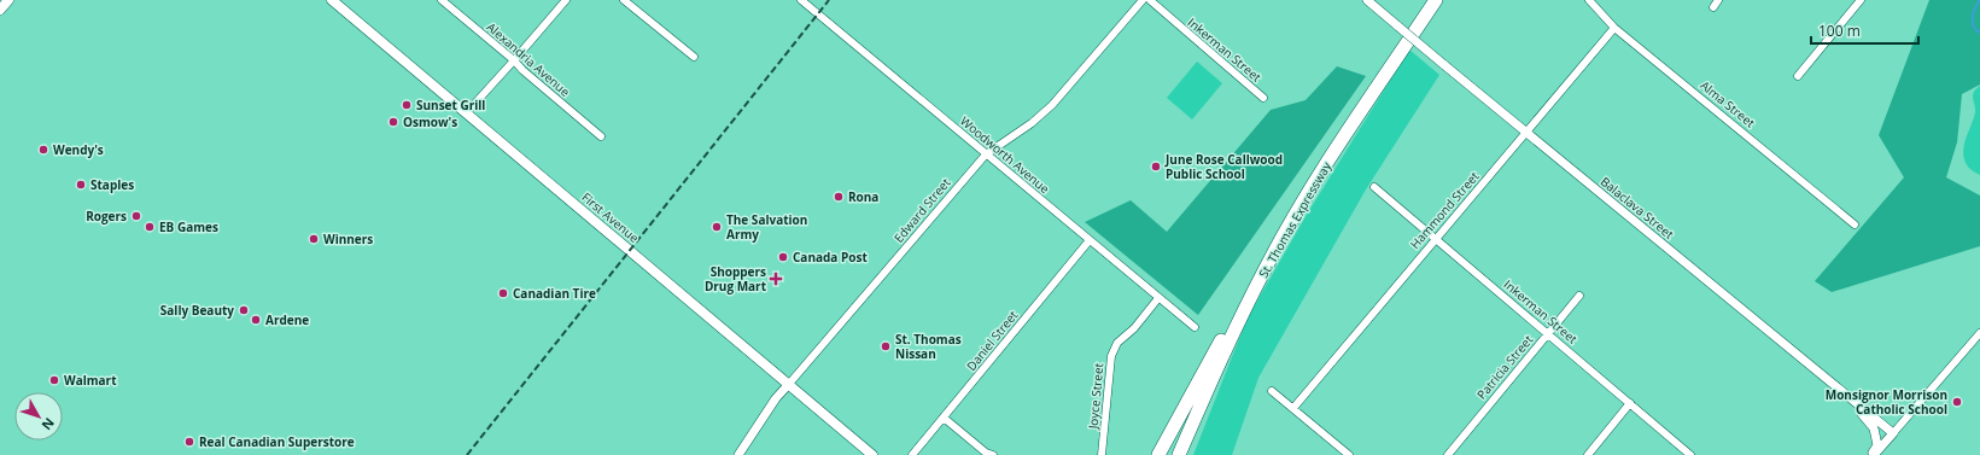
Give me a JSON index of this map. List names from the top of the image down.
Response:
{
  "streets": {
    "highway": ["St. Thomas Expressway"],
    "main road": ["First Avenue"],
    "street": [
      "Inkerman Street",
      "Alexandria Avenue",
      "Alma Street",
      "Woodworth Avenue",
      "Balaclava Street",
      "Edward Street",
      "Hammond Street",
      "Daniel Street",
      "Patricia Street",
      "Joyce Street"
    ]
  },
  "crossings": [
    ["Inkerman Street", "Hammond Street"],
    ["Inkerman Street", "Patricia Street"],
    ["Alma Street", "Hammond Street"],
    ["Woodworth Avenue", "Edward Street"],
    ["Woodworth Avenue", "Daniel Street"],
    ["Woodworth Avenue", "Joyce Street"],
    ["Balaclava Street", "Hammond Street"],
    ["Edward Street", "First Avenue"]
  ],
  "places": {
    "other": [
      "Sunset Grill",
      "Osmow's",
      "Wendy's",
      "June Rose Callwood Public School",
      "Staples",
      "Rona",
      "Rogers",
      "EB Games",
      "The Salvation Army",
      "Winners",
      "Canada Post",
      "Canadian Tire",
      "Sally Beauty",
      "Ardene",
      "St. Thomas Nissan",
      "Walmart",
      "Monsignor Morrison Catholic School",
      "Real Canadian Superstore"
    ],
    "health": ["Shoppers Drug Mart"]
  },
  "scale_bar": "100 m",
  "north": "bottom right"
}
